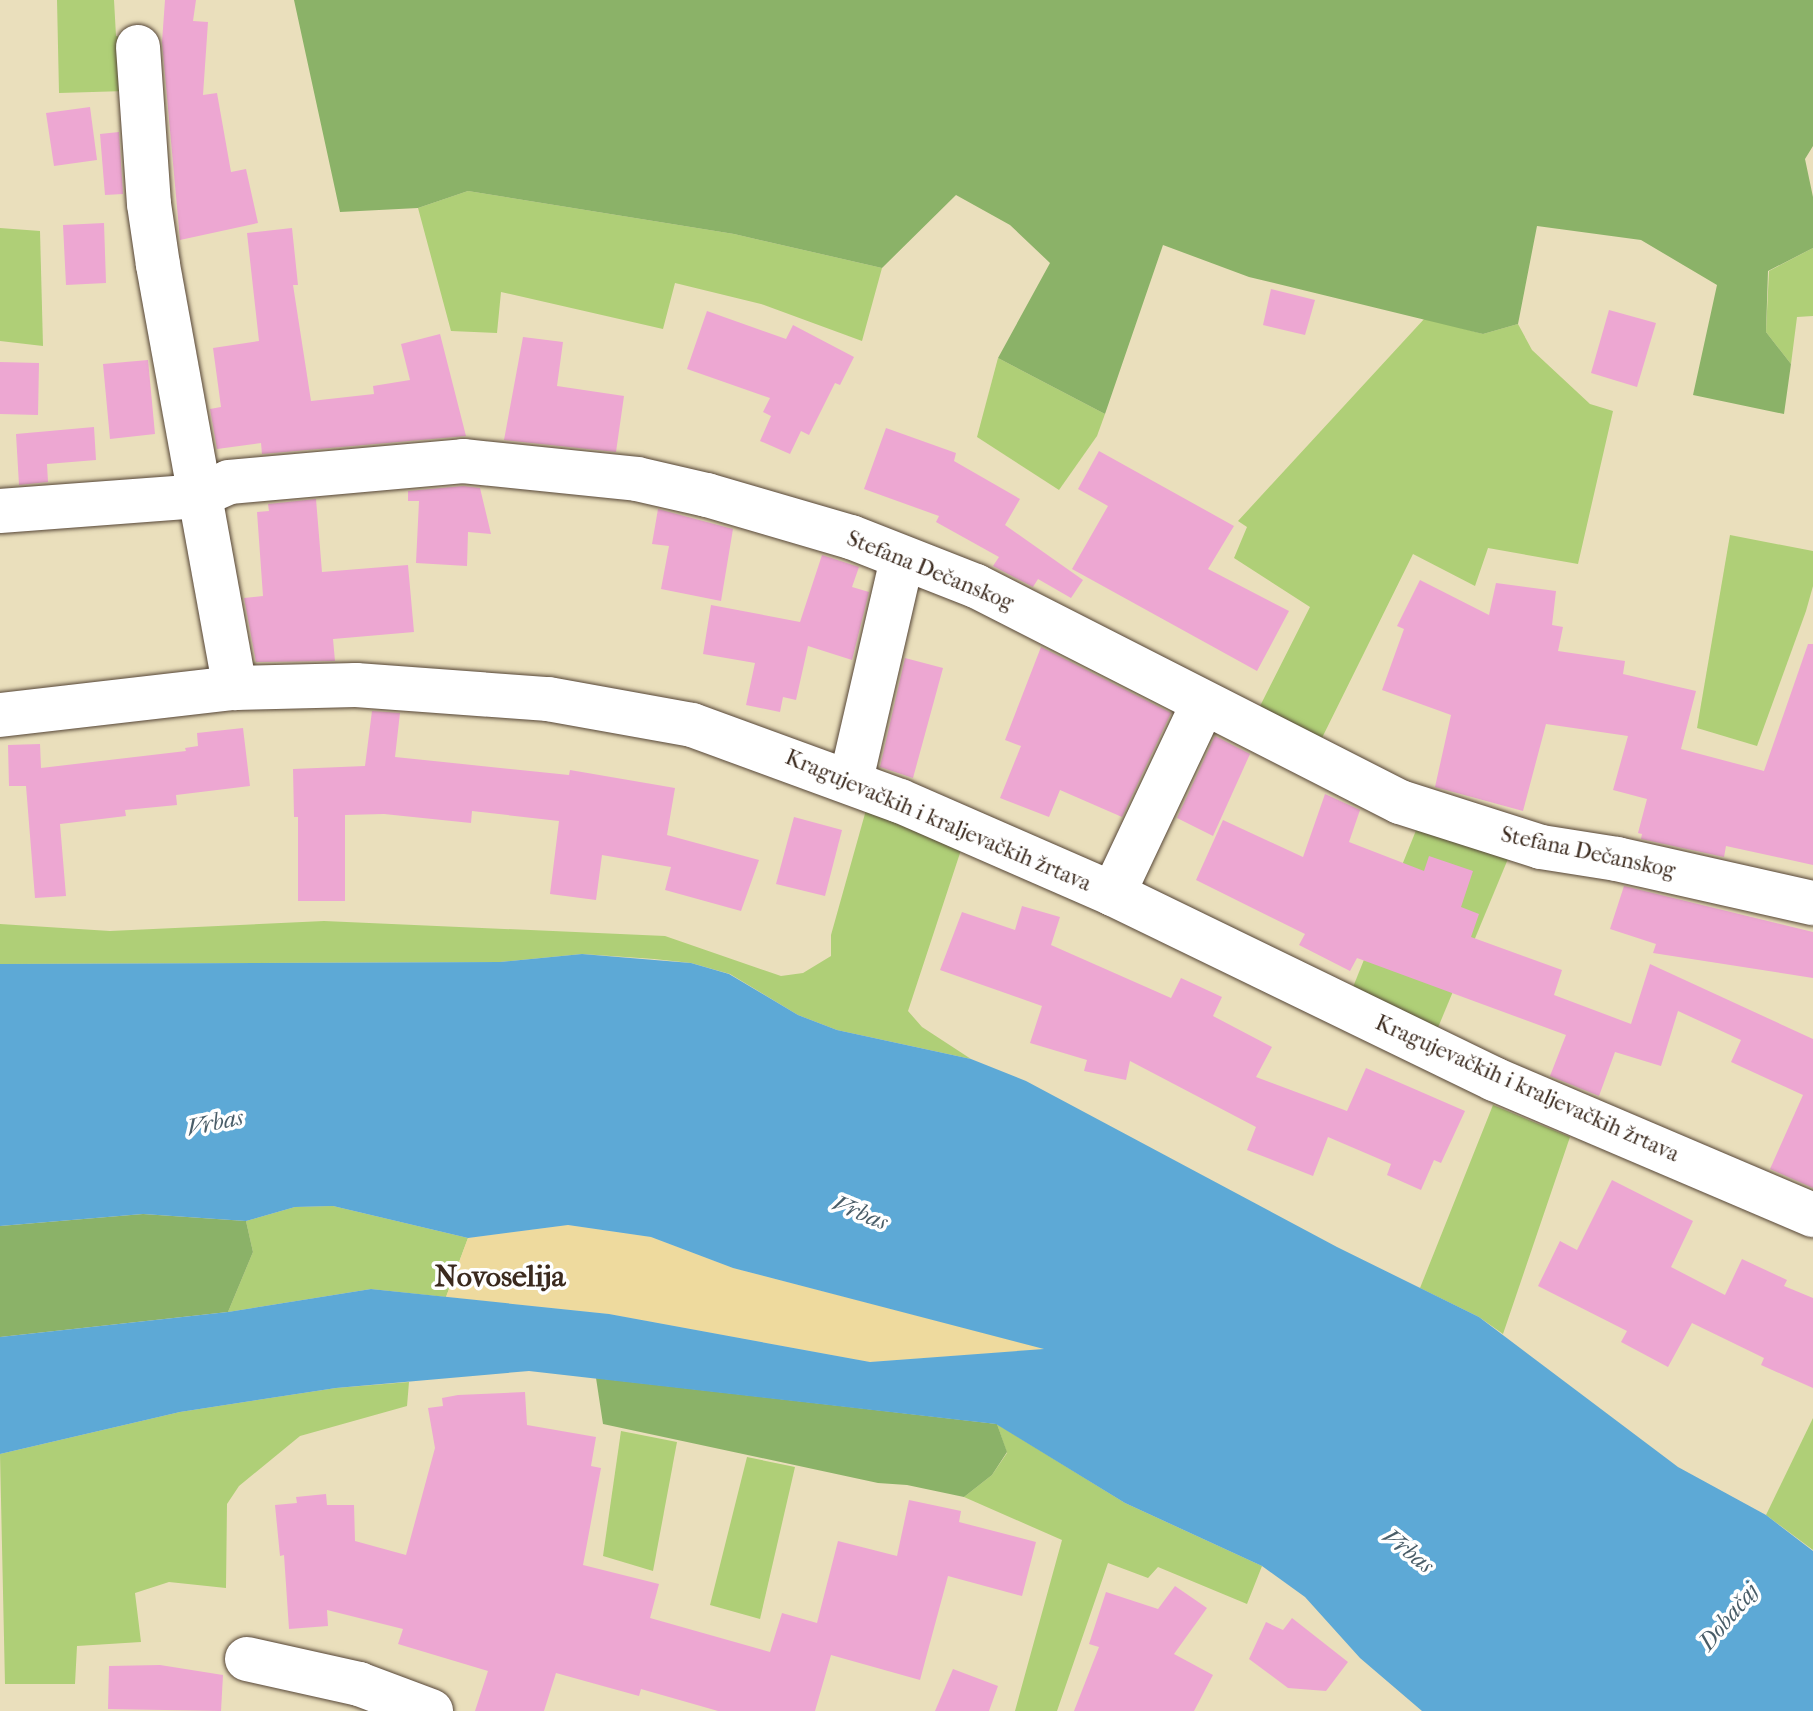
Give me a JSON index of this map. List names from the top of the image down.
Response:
{
  "streets": {
    "street": ["Stefana Dečanskog", "Kragujevačkih i kraljevačkih žrtava"]
  },
  "districts": ["Novoselija"],
  "water": ["Vrbas", "Dobačaj"]
}
